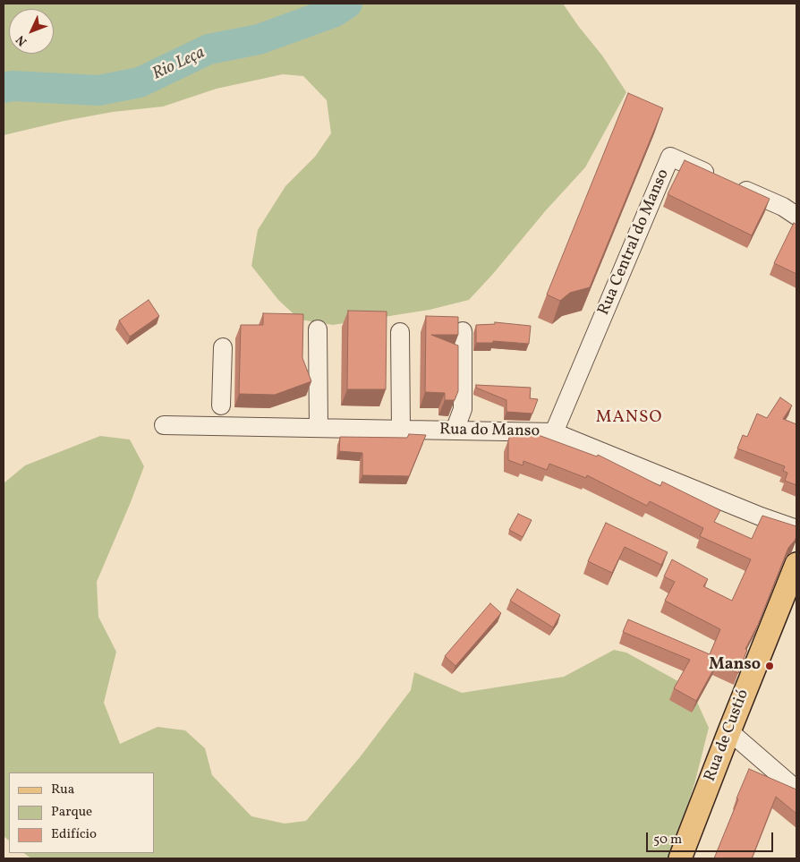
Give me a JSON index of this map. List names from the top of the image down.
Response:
{
  "streets": {
    "main road": ["Rua de Custió"],
    "street": ["Rua Central do Manso", "Rua do Manso"]
  },
  "crossings": [
    ["Rua Central do Manso", "Rua do Manso"]
  ],
  "districts": ["MANSO"],
  "water": ["Rio Leça"],
  "places": ["Manso"],
  "legend": ["Rua", "Parque", "Edifício"],
  "scale_bar": "50 m",
  "north": "bottom left"
}
